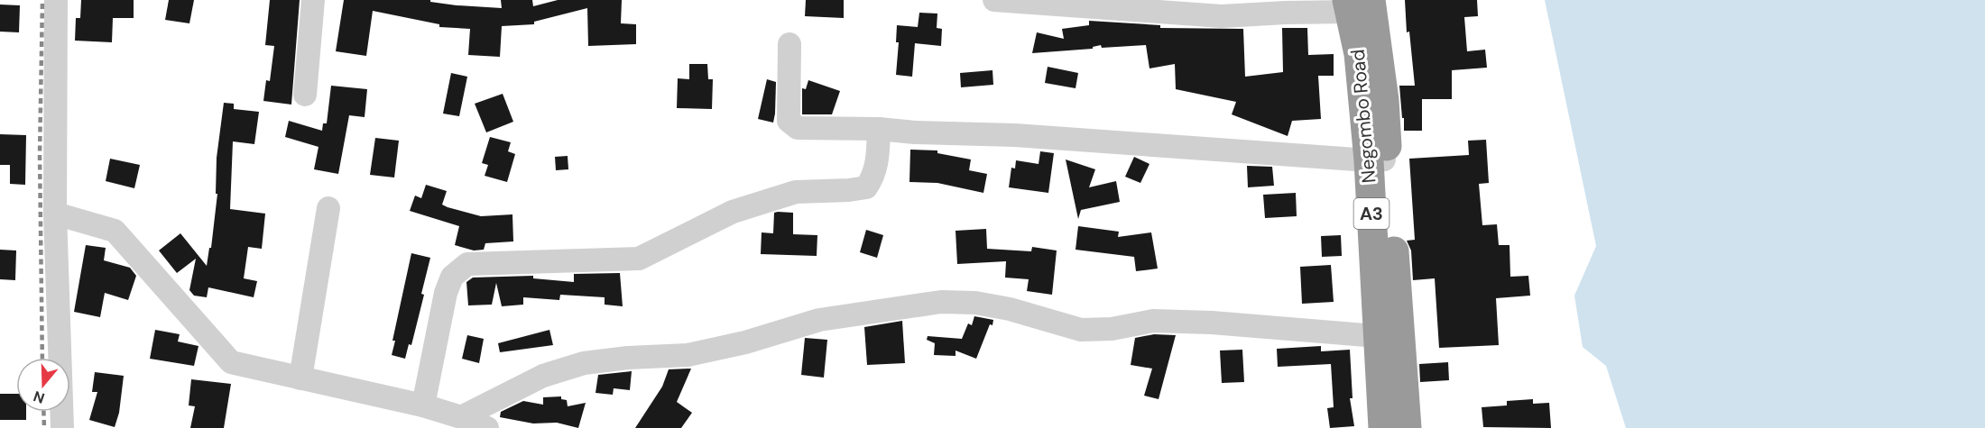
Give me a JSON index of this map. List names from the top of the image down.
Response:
{
  "streets": {
    "highway": ["Negombo Road", "A3"]
  },
  "north": "bottom"
}
